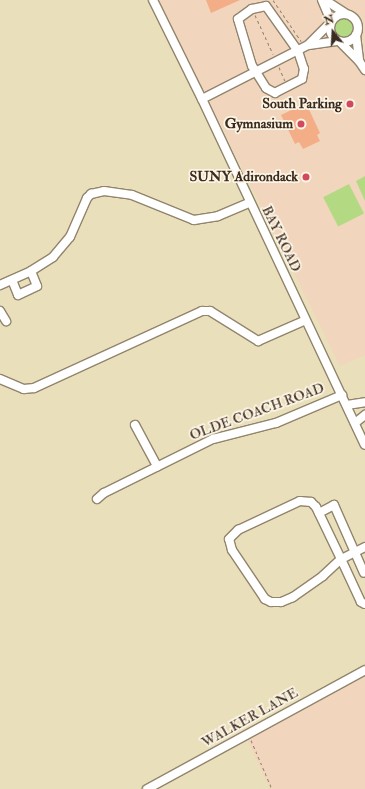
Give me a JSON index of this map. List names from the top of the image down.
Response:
{
  "streets": {
    "street": ["BAY ROAD", "OLDE COACH ROAD", "WALKER LANE"]
  },
  "crossings": [
    ["BAY ROAD", "OLDE COACH ROAD"]
  ],
  "places": ["South Parking", "Gymnasium", "SUNY Adirondack"],
  "north": "top"
}
